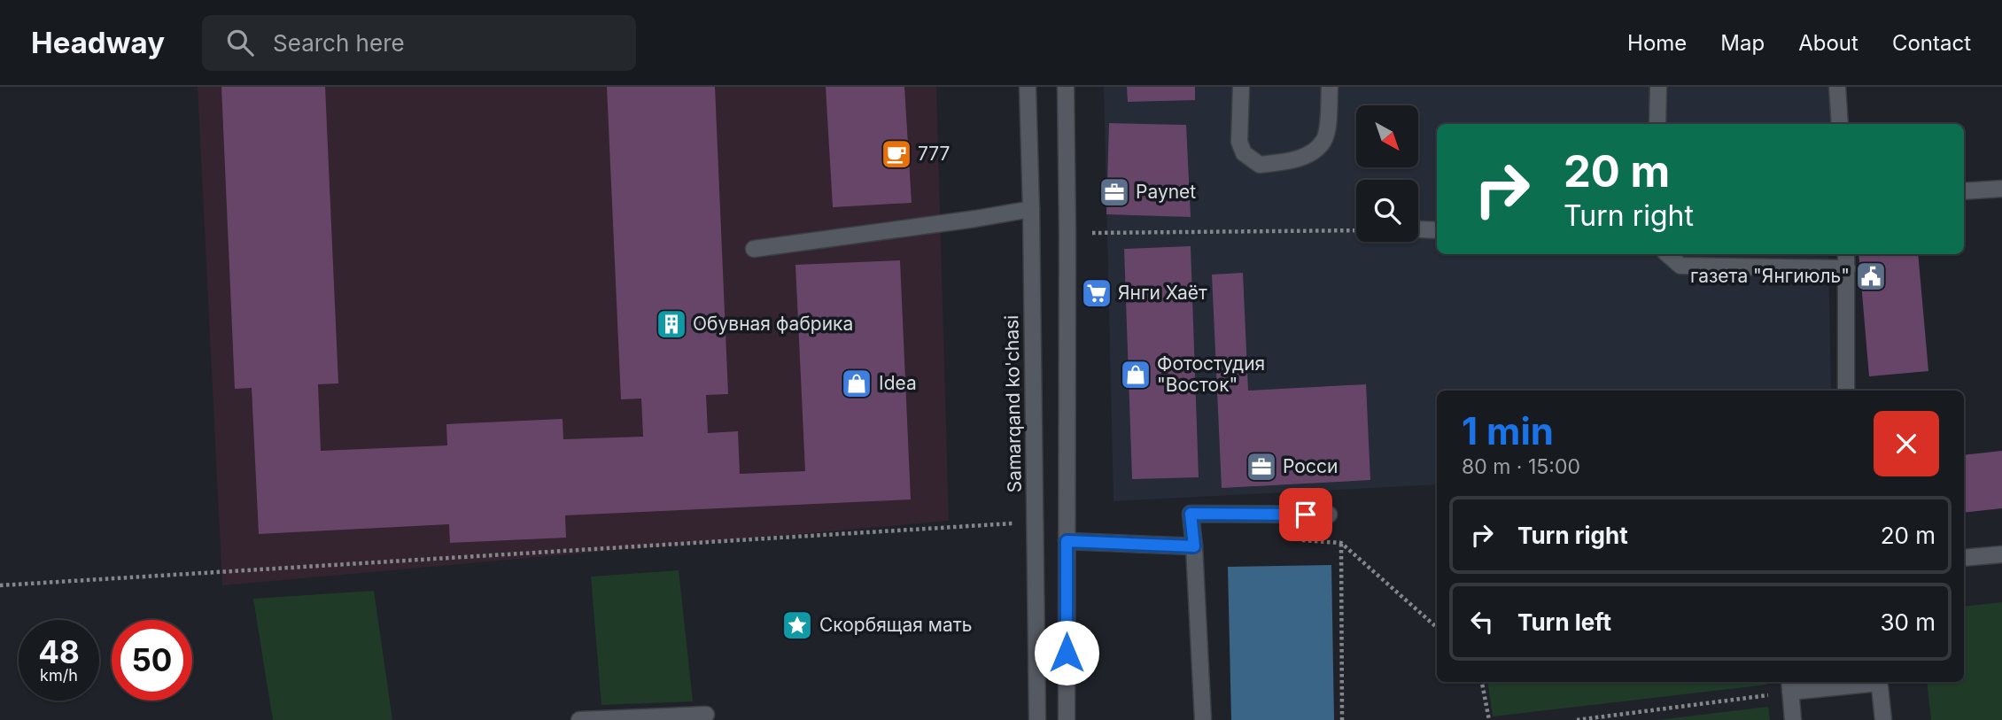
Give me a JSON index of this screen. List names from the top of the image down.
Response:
{
  "streets": {
    "main road": ["Samarqand ko'chasi"]
  },
  "places": {
    "cafe": ["777"],
    "office": ["Paynet", "Росси"],
    "public building": ["газета \"Янгиюль\""],
    "supermarket": ["Янги Хаёт"],
    "building": ["Обувная фабрика"],
    "shop": ["Фотостудия \"Восток\"", "Idea"],
    "place": ["Скорбящая мать"]
  },
  "north": "bottom right",
  "page": {
    "header": "Headway",
    "search": "Search here",
    "nav": [
      "Home",
      "Map",
      "About",
      "Contact"
    ],
    "turn": ["20 m", "Turn right"],
    "heading": ["1 min", "80 m · 15:00"],
    "list": [
      {
        "name": "Turn right",
        "value": "20 m"
      },
      {
        "name": "Turn left",
        "value": "30 m"
      }
    ],
    "speed": "48 km/h",
    "limit": "50"
  }
}
